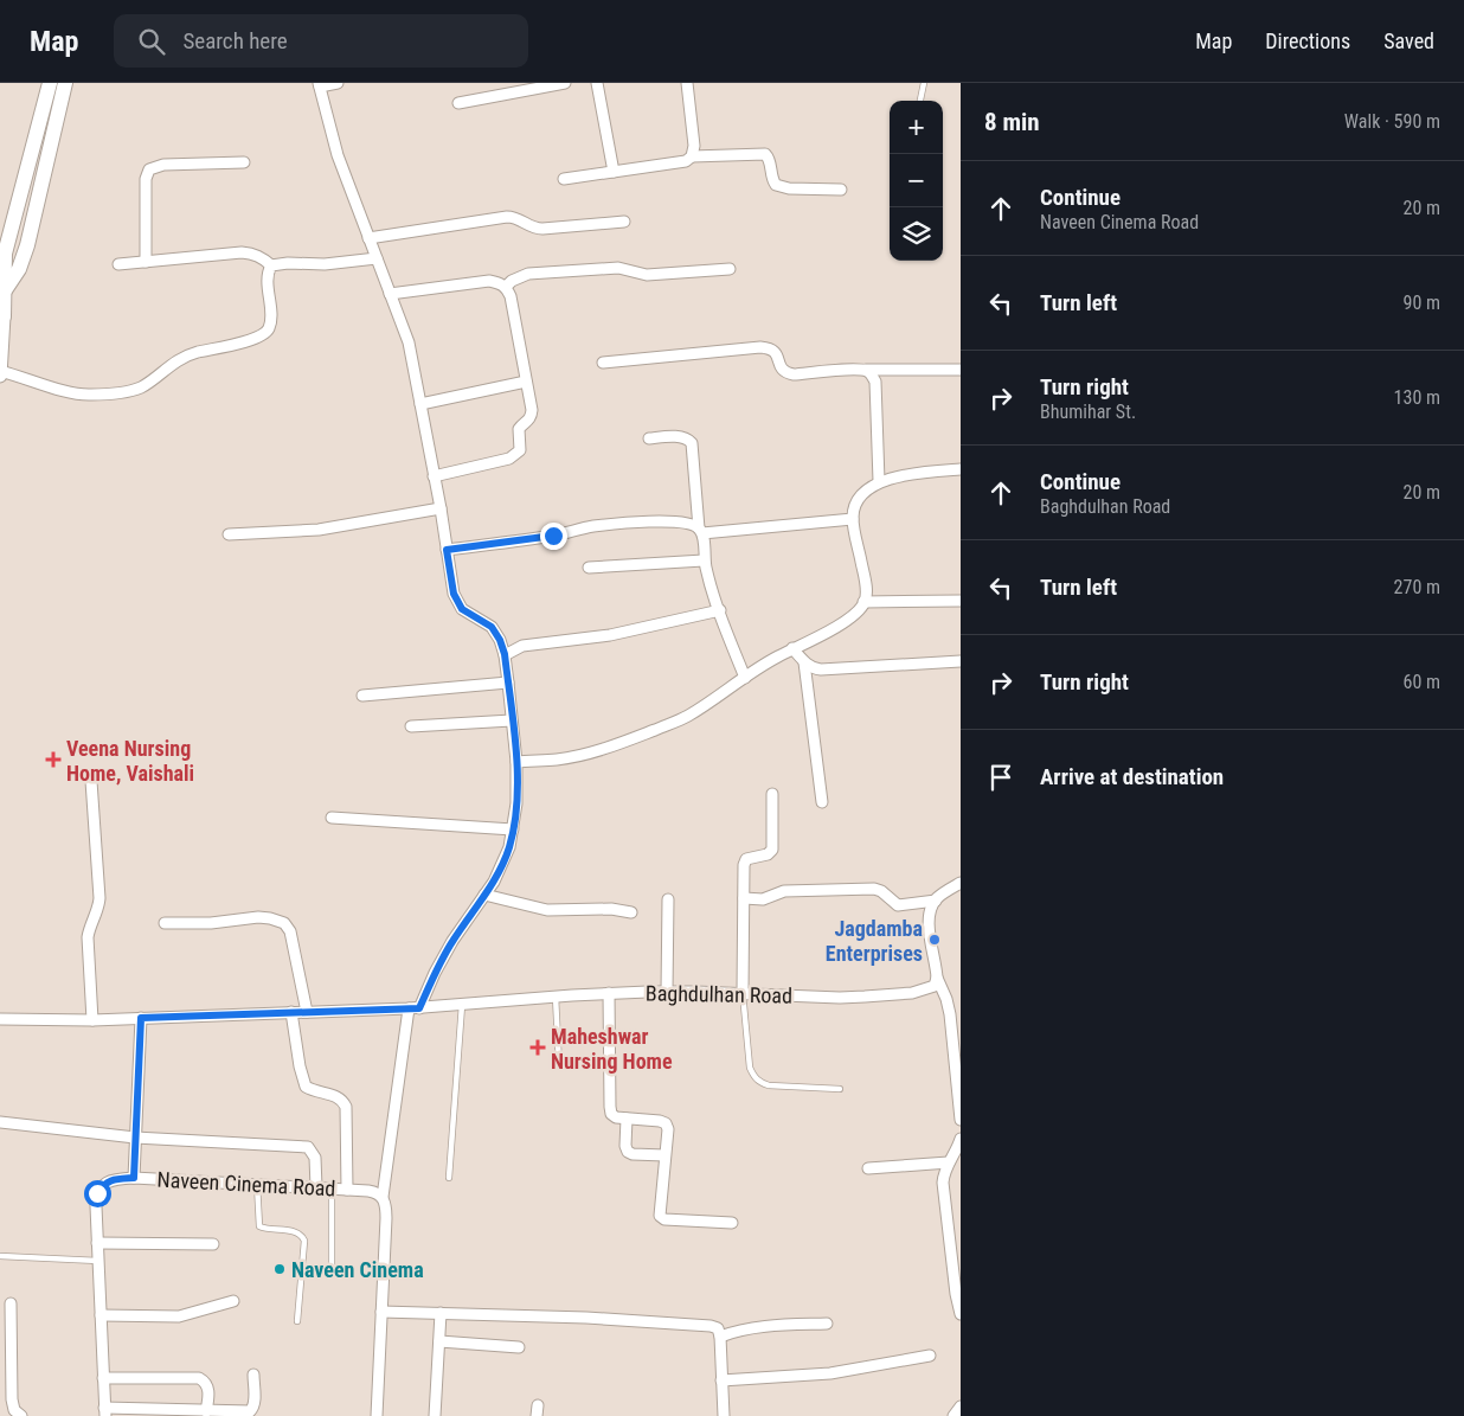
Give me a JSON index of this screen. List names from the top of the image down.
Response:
{
  "streets": {
    "street": ["Baghdulhan Road", "Naveen Cinema Road"]
  },
  "places": {
    "health": ["Veena Nursing Home, Vaishali", "Maheshwar Nursing Home"],
    "other": ["Jagdamba Enterprises", "Naveen Cinema"]
  },
  "page": {
    "header": "Map",
    "search": "Search here",
    "nav": ["Map", "Directions", "Saved"],
    "heading": ["8 min", "Walk · 590 m"],
    "map_buttons": ["+", "−"],
    "list": [
      ["Continue", "Naveen Cinema Road", "20 m"],
      ["Turn left", "90 m"],
      ["Turn right", "Bhumihar St.", "130 m"],
      ["Continue", "Baghdulhan Road", "20 m"],
      ["Turn left", "270 m"],
      ["Turn right", "60 m"],
      "Arrive at destination"
    ]
  }
}
